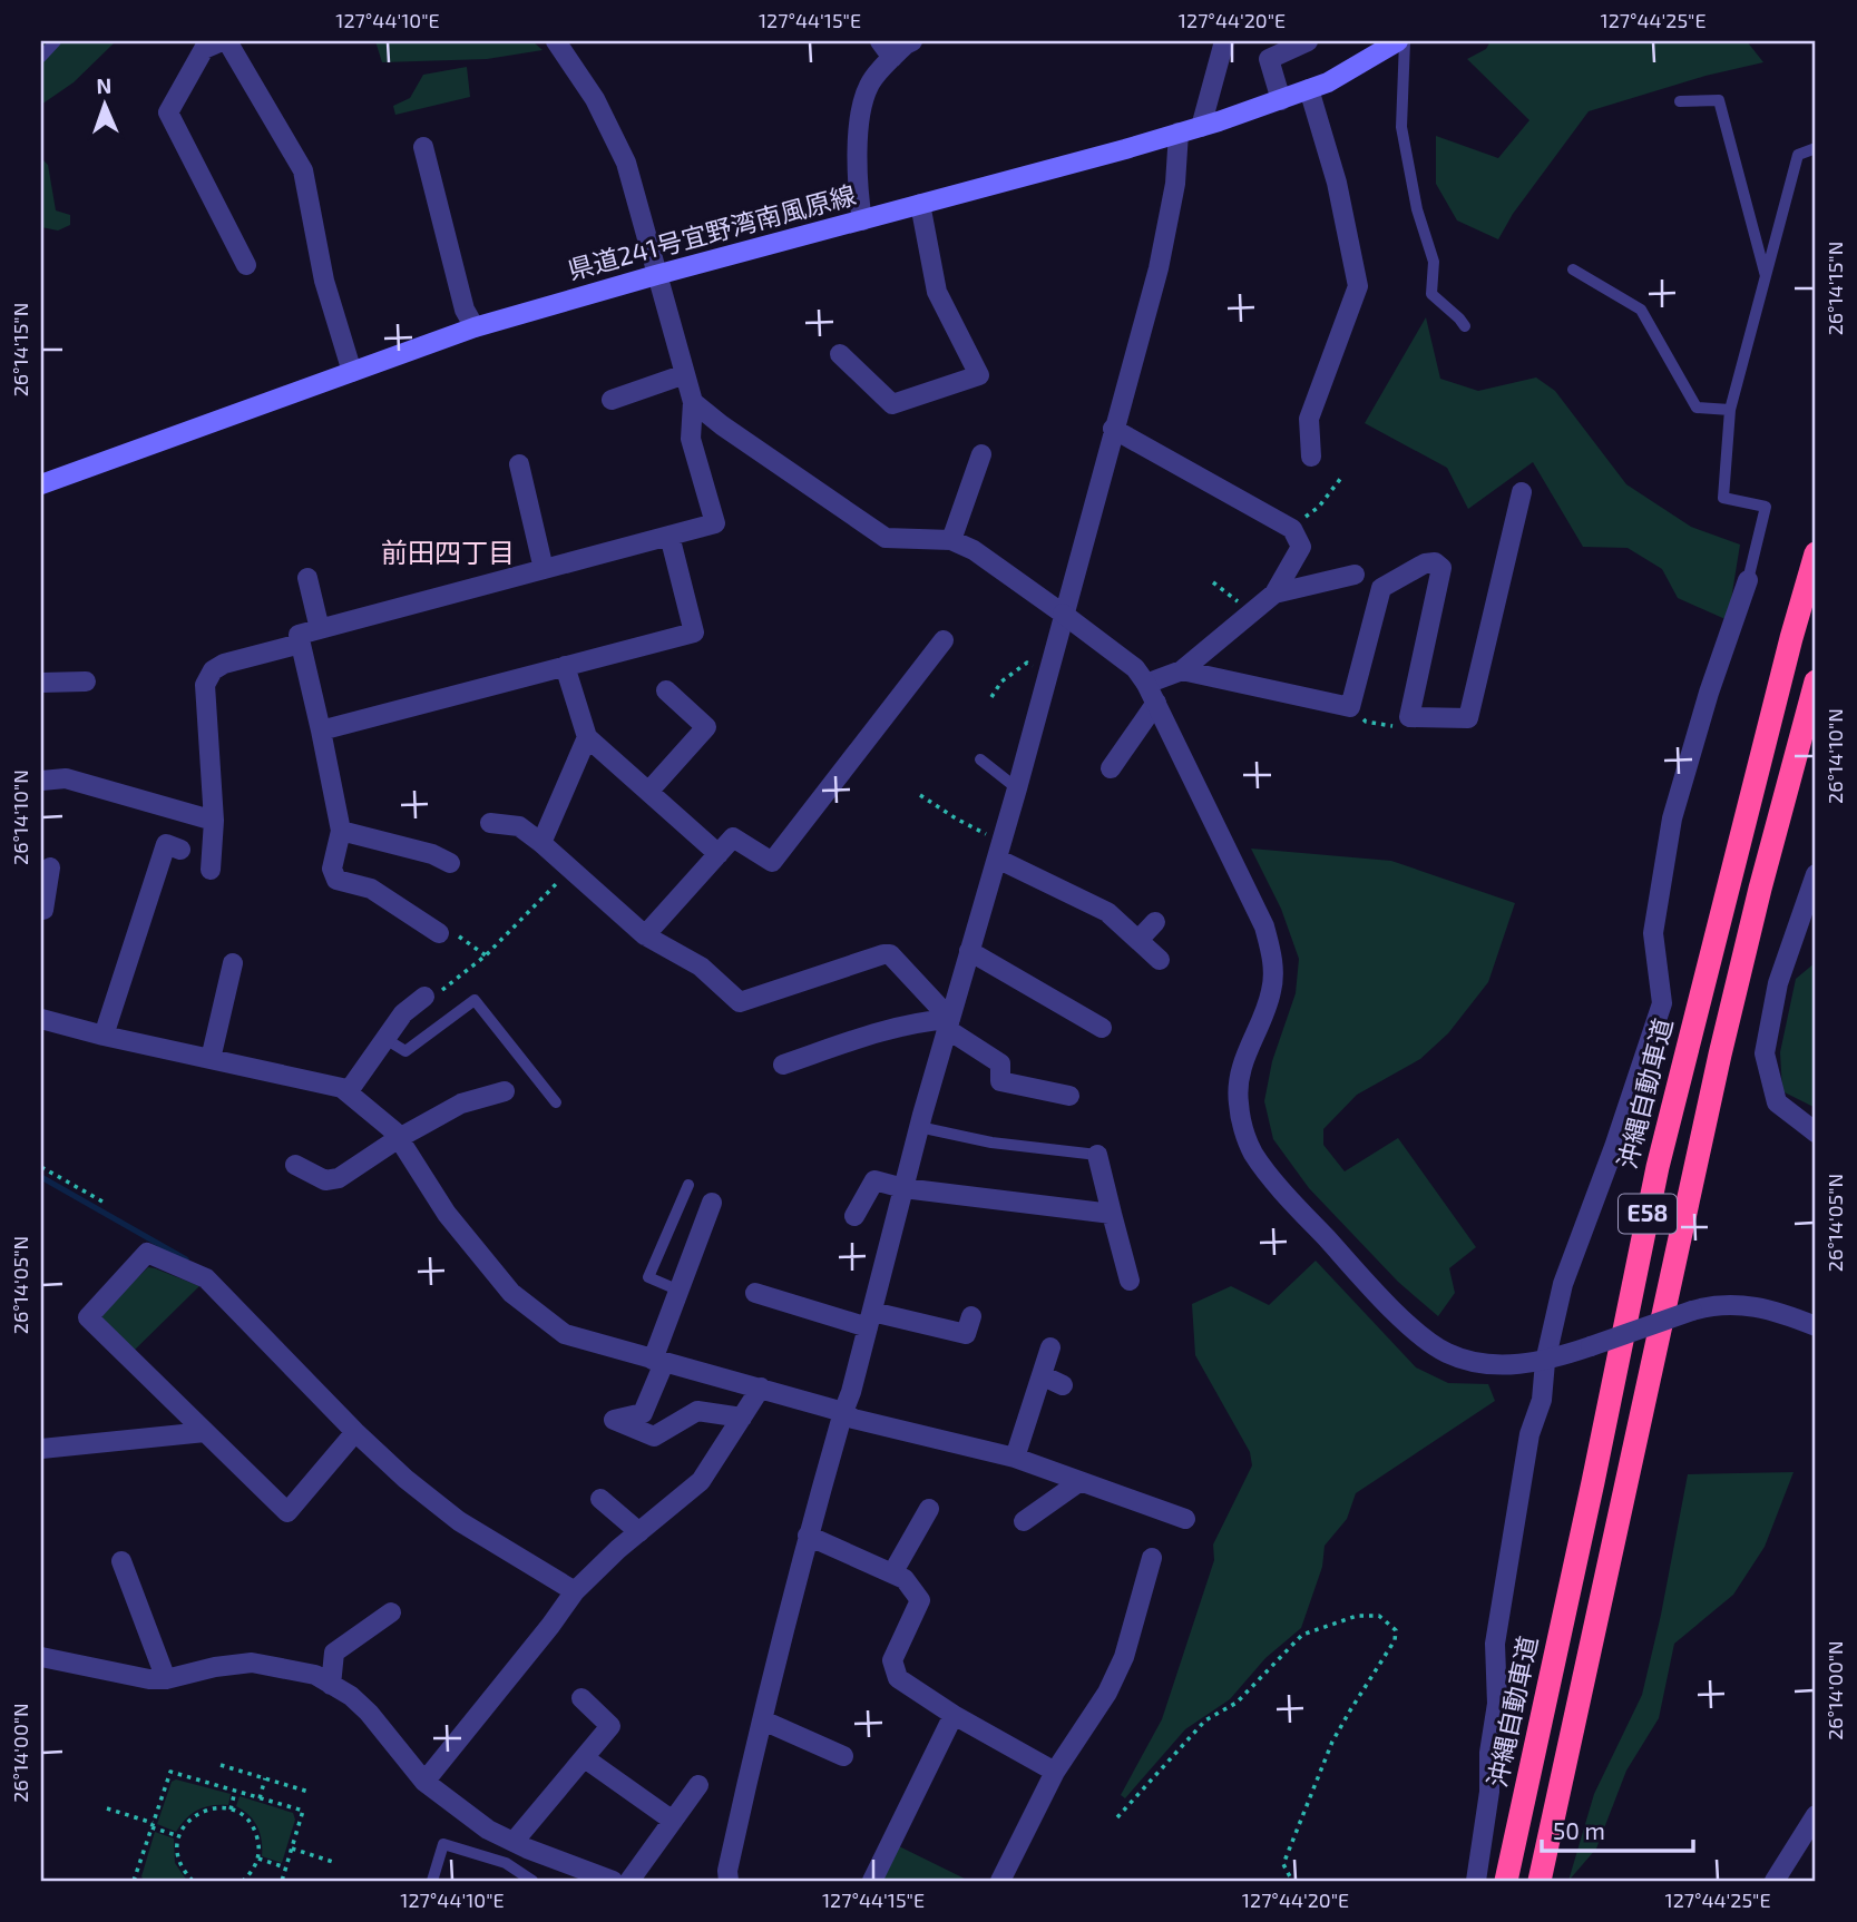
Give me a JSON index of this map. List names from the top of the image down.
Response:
{
  "streets": {
    "highway": ["沖縄自動車道", "E58"],
    "main road": ["県道241号宜野湾南風原線"]
  },
  "districts": ["前田四丁目"],
  "scale_bar": "50 m",
  "north": "top",
  "coordinates": [
    "127°44'10\"E",
    "127°44'15\"E",
    "127°44'20\"E",
    "127°44'25\"E",
    "26°14'15\"N",
    "26°14'10\"N",
    "26°14'05\"N",
    "26°14'00\"N"
  ]
}
